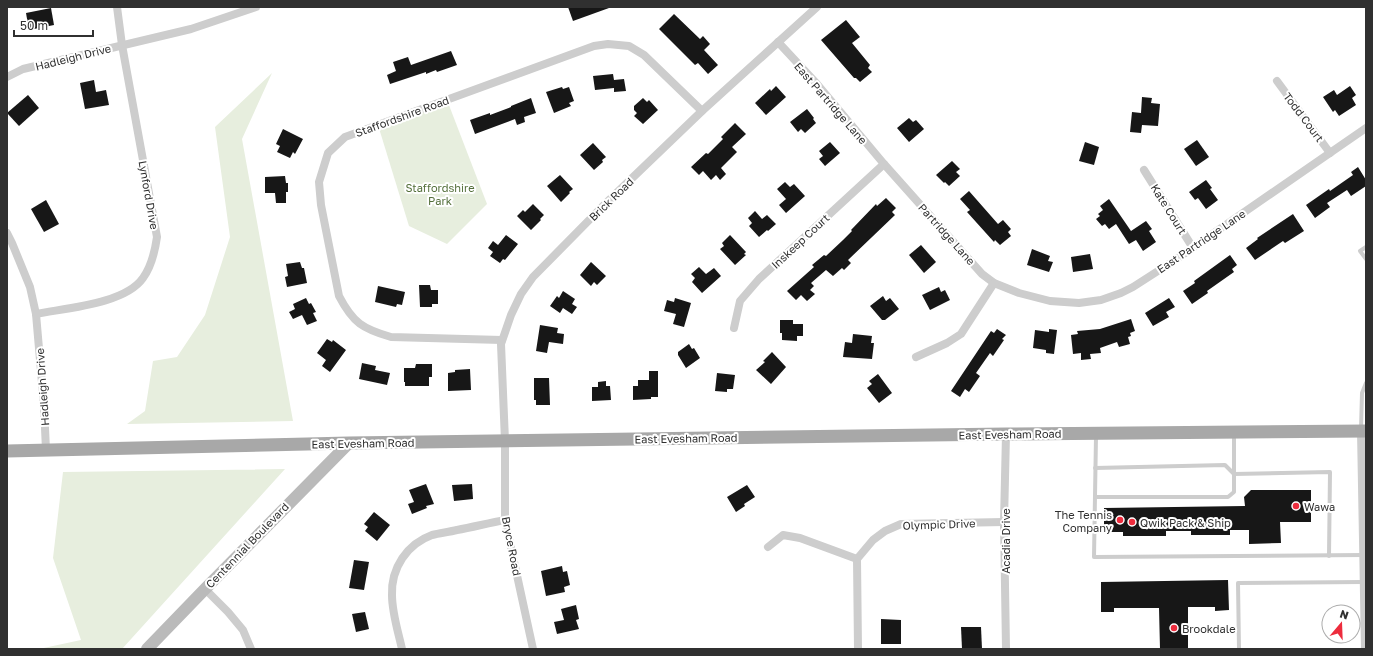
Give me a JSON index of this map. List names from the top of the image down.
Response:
{
  "streets": {
    "main road": ["East Evesham Road", "Centennial Boulevard"],
    "street": [
      "Hadleigh Drive",
      "East Partridge Lane",
      "Staffordshire Road",
      "Todd Court",
      "Lynford Drive",
      "Brick Road",
      "Kate Court",
      "Partridge Lane",
      "Inskeep Court",
      "Olympic Drive",
      "Acadia Drive",
      "Bryce Road"
    ]
  },
  "crossings": [
    ["Hadleigh Drive", "Lynford Drive"],
    ["Hadleigh Drive", "East Evesham Road"],
    ["East Partridge Lane", "Todd Court"],
    ["East Partridge Lane", "Brick Road"],
    ["East Partridge Lane", "Kate Court"],
    ["East Partridge Lane", "Partridge Lane"],
    ["East Partridge Lane", "Inskeep Court"],
    ["Staffordshire Road", "Brick Road"],
    ["Brick Road", "East Evesham Road"],
    ["Brick Road", "Bryce Road"],
    ["Partridge Lane", "Inskeep Court"],
    ["East Evesham Road", "Acadia Drive"],
    ["East Evesham Road", "Centennial Boulevard"],
    ["East Evesham Road", "Bryce Road"],
    ["Olympic Drive", "Acadia Drive"]
  ],
  "parks": ["Staffordshire Park"],
  "places": [
    "Wawa",
    "The Tennis Company",
    "Qwik Pack & Ship",
    "Brookdale"
  ],
  "scale_bar": "50 m",
  "north": "top"
}
